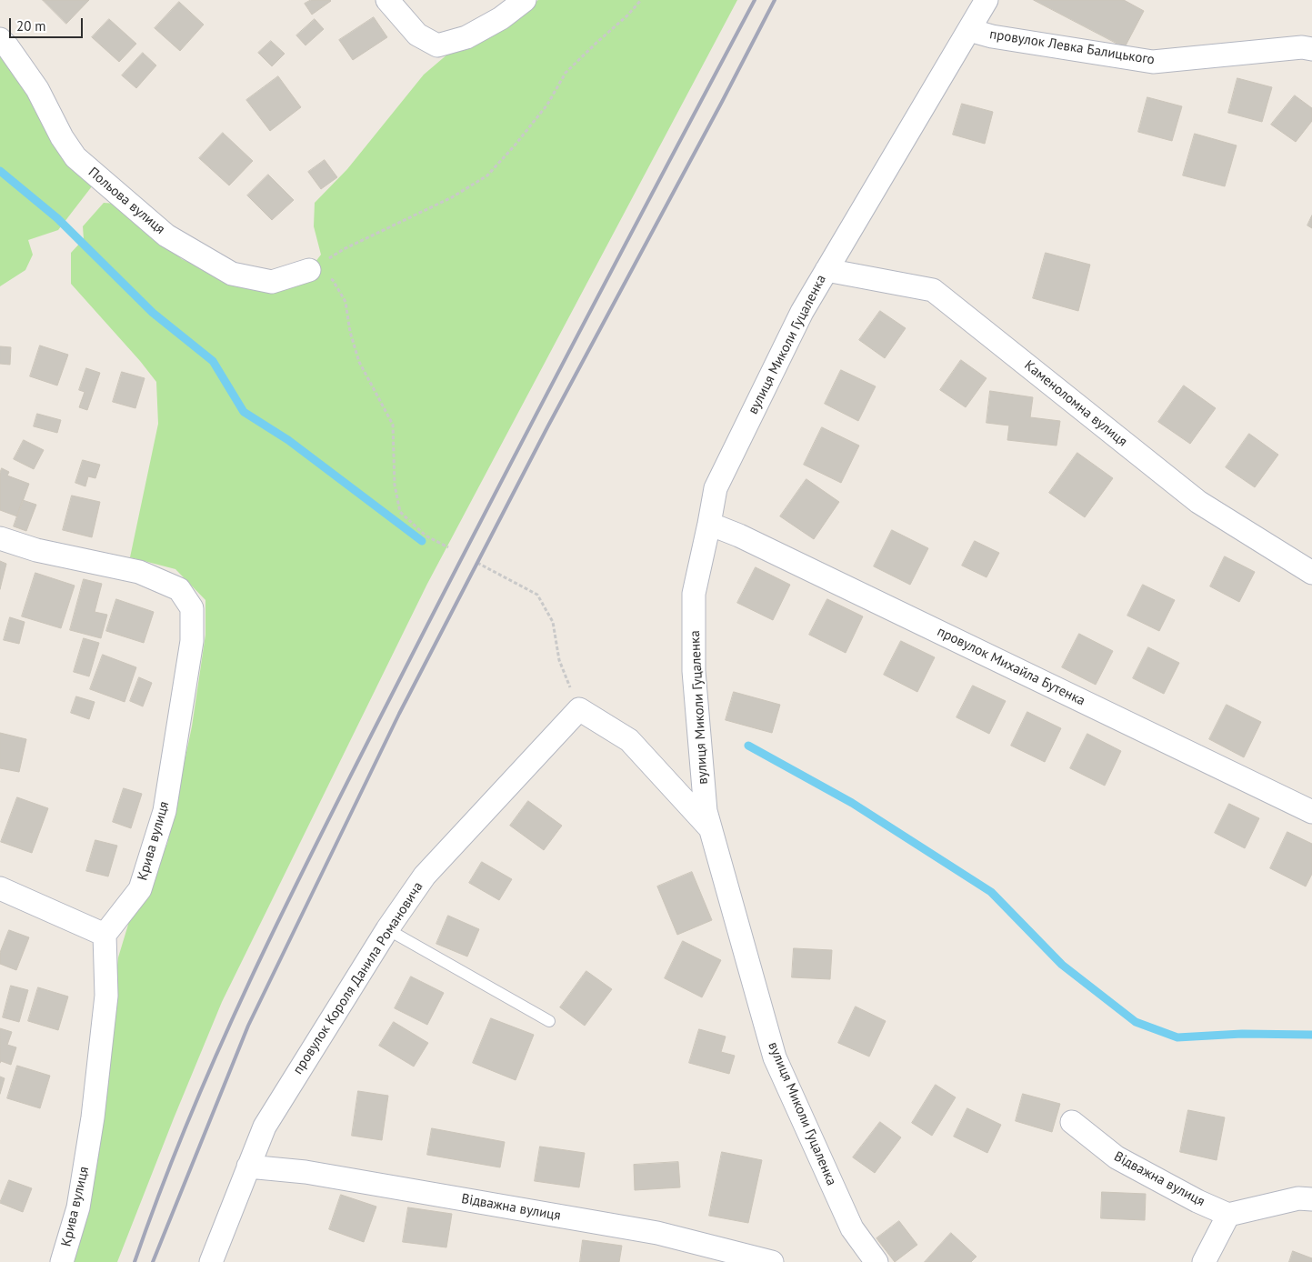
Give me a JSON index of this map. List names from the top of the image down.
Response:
{
  "streets": {
    "street": [
      "провулок Левка Балицького",
      "Польова вулиця",
      "вулиця Миколи Гуцаленка",
      "Каменоломна вулиця",
      "провулок Михайла Бутенка",
      "Крива вулиця",
      "провулок Короля Данила Романовича",
      "Відважна вулиця"
    ]
  },
  "crossings": [
    ["провулок Левка Балицького", "вулиця Миколи Гуцаленка"],
    ["вулиця Миколи Гуцаленка", "Каменоломна вулиця"],
    ["вулиця Миколи Гуцаленка", "провулок Михайла Бутенка"],
    ["провулок Короля Данила Романовича", "Відважна вулиця"]
  ],
  "scale_bar": "20 m"
}
